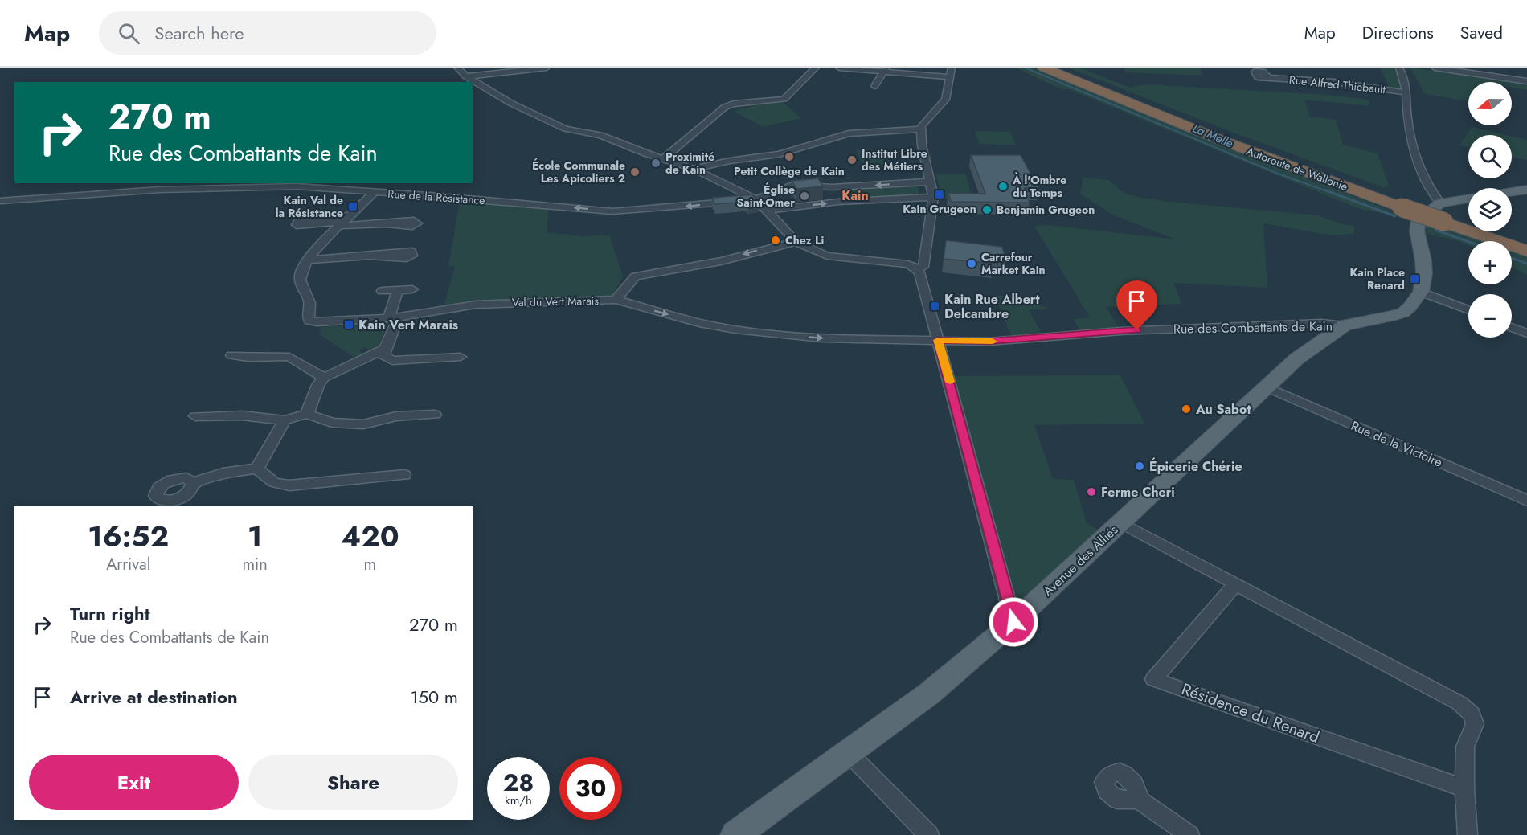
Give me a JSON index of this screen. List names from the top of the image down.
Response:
{
  "streets": {
    "highway": ["Autoroute de Wallonie"],
    "main road": ["Avenue des Alliés"],
    "street": [
      "Rue Alfred Thiebault",
      "Rue de la Résistance",
      "Val du Vert Marais",
      "Rue des Combattants de Kain",
      "Rue de la Victoire",
      "Résidence du Renard"
    ]
  },
  "crossings": [
    ["Val du Vert Marais", "Rue des Combattants de Kain"],
    ["Rue des Combattants de Kain", "Avenue des Alliés"],
    ["Rue de la Victoire", "Avenue des Alliés"]
  ],
  "districts": ["Kain"],
  "water": ["La Melle"],
  "places": {
    "other": [
      "Petit Collège de Kain",
      "Institut Libre des Métiers",
      "Proximité de Kain",
      "École Communale Les Apicoliers 2",
      "À l'Ombre du Temps",
      "Église Saint-Omer",
      "Benjamin Grugeon",
      "Chez Li",
      "Carrefour Market Kain",
      "Au Sabot",
      "Épicerie Chérie",
      "Ferme Cheri"
    ],
    "transit": [
      "Kain Grugeon",
      "Kain Val de la Résistance",
      "Kain Place Renard",
      "Kain Rue Albert Delcambre",
      "Kain Vert Marais"
    ]
  },
  "north": "left",
  "page": {
    "header": "Map",
    "search": "Search here",
    "nav": ["Map", "Directions", "Saved"],
    "map_buttons": ["+", "−"],
    "turn": ["270 m", "Rue des Combattants de Kain"],
    "eta": [
      "16:52",
      "Arrival",
      "1",
      "min",
      "420",
      "m"
    ],
    "list": [
      {
        "name": "Turn right",
        "note": "Rue des Combattants de Kain",
        "value": "270 m"
      },
      {
        "name": "Arrive at destination",
        "value": "150 m"
      }
    ],
    "buttons": ["Exit", "Share"],
    "speed": "28 km/h",
    "limit": "30"
  }
}
